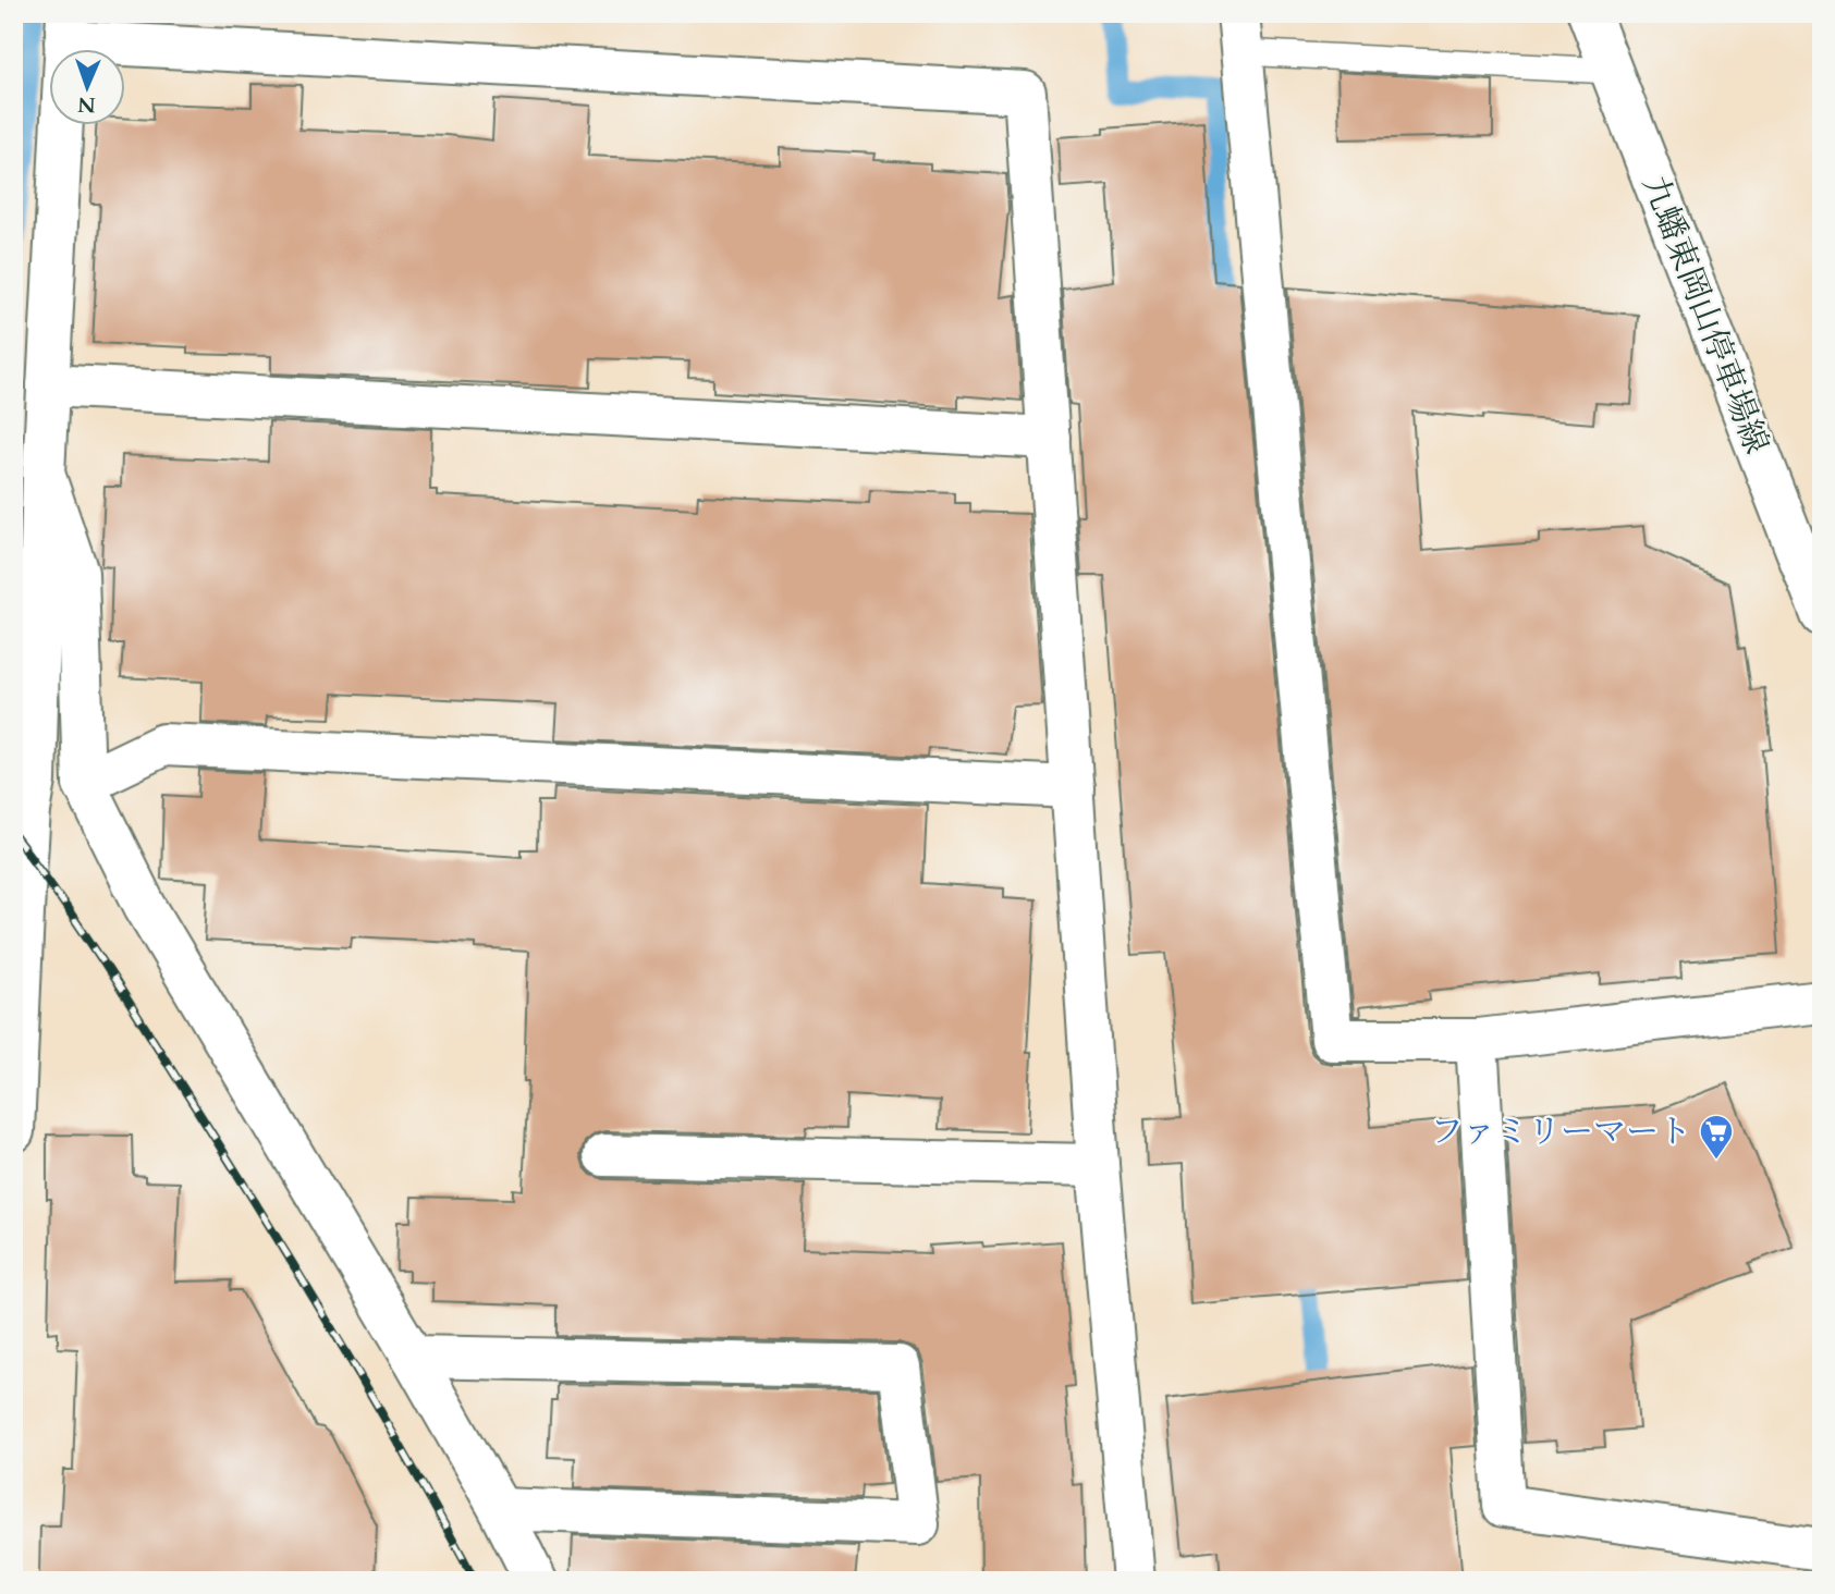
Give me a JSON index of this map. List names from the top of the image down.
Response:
{
  "streets": {
    "street": ["九蟠東岡山停車場線"]
  },
  "places": {
    "supermarket": ["ファミリーマート"]
  },
  "north": "bottom"
}
